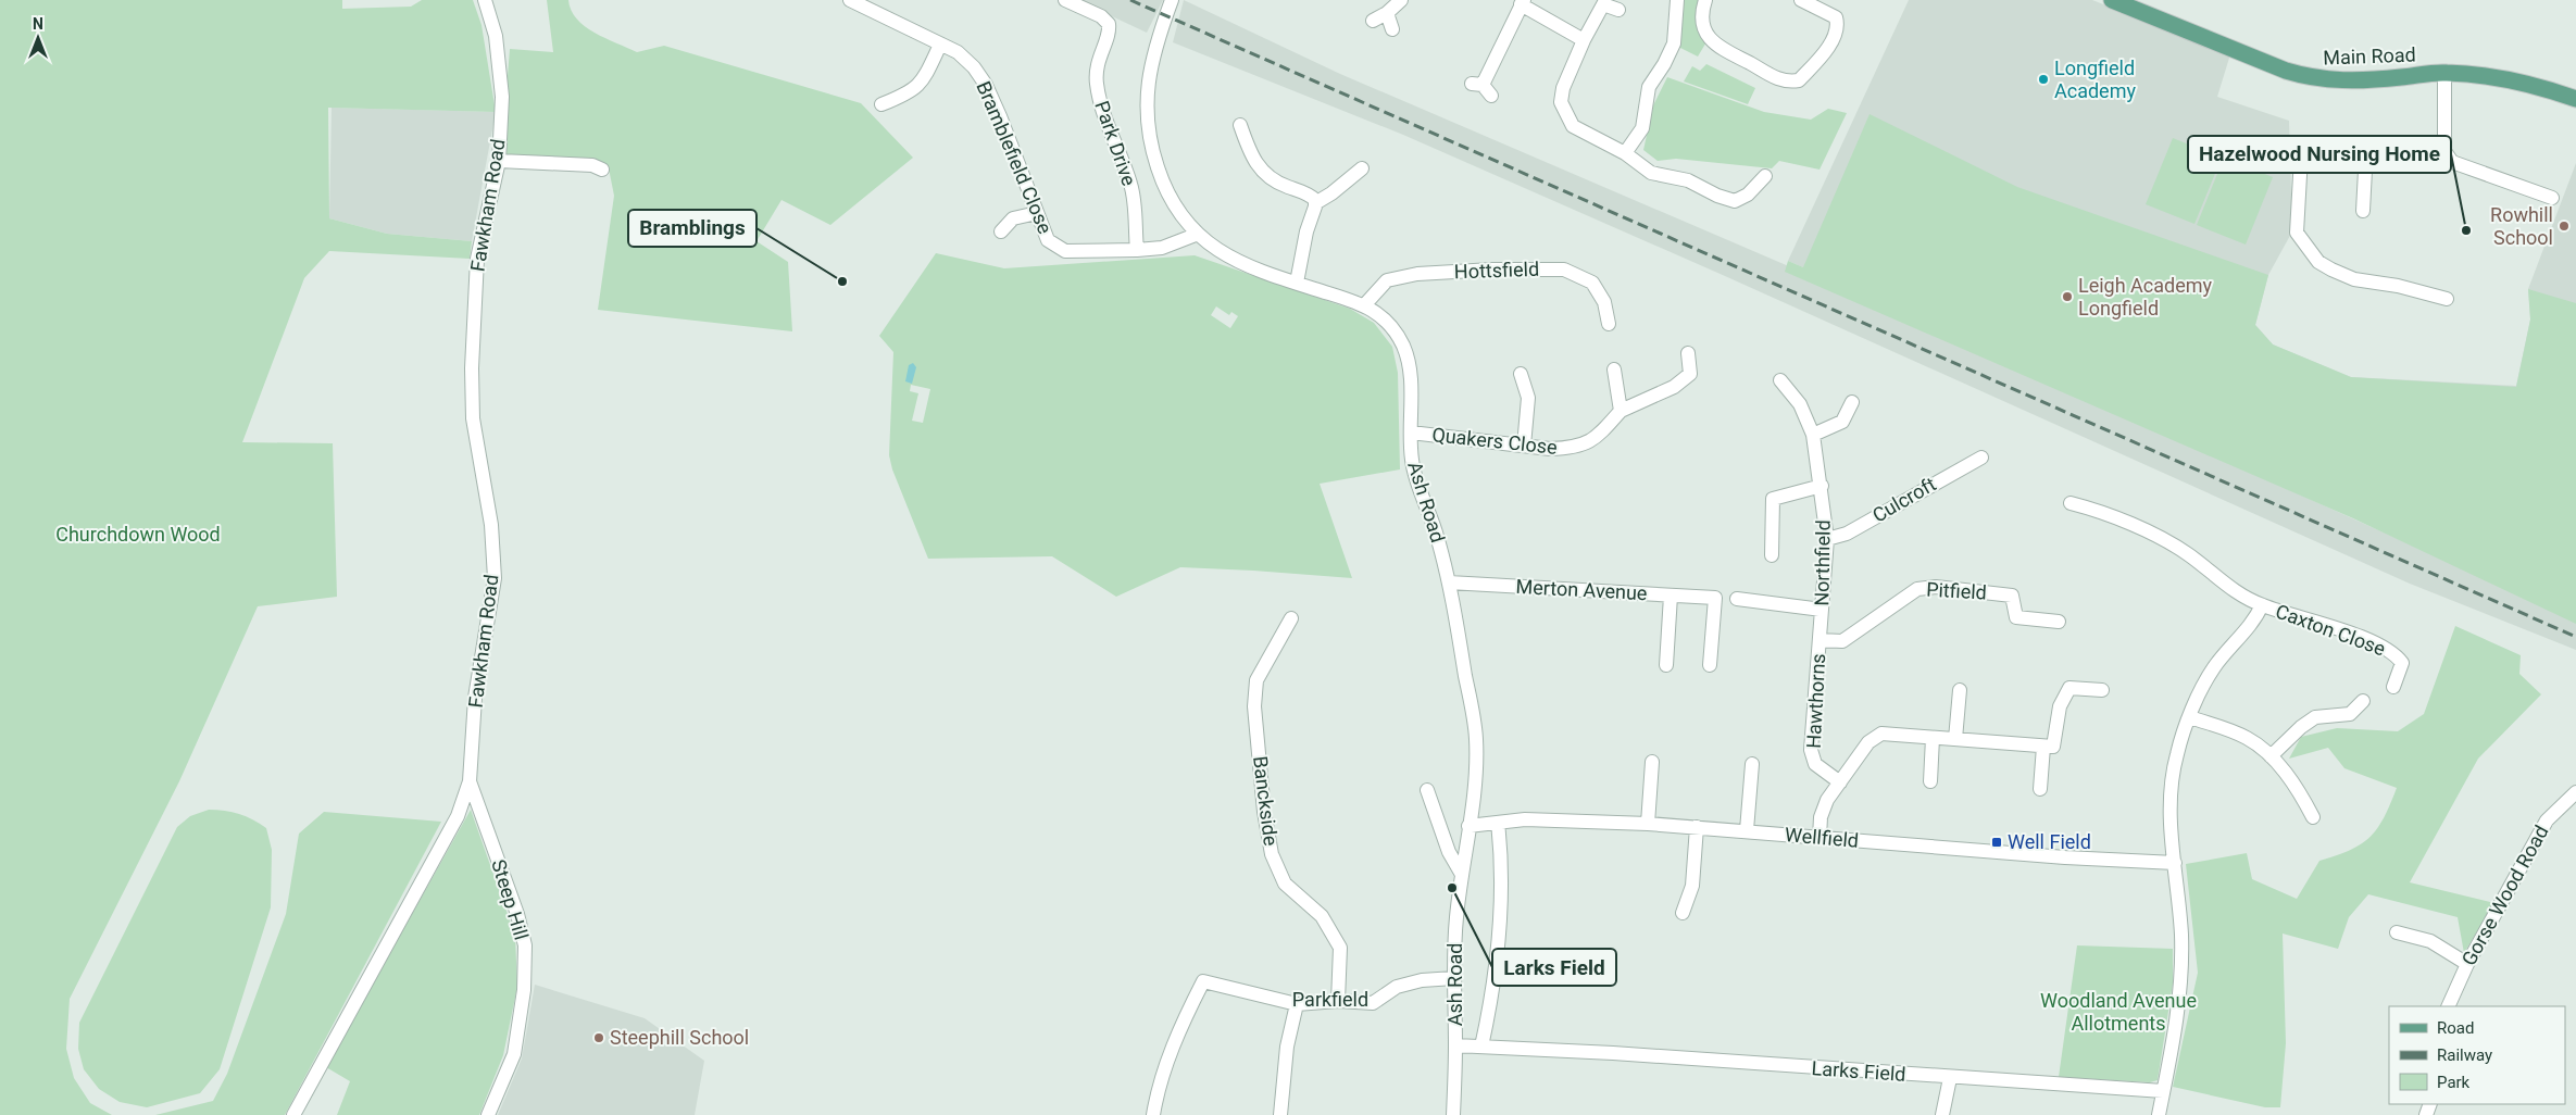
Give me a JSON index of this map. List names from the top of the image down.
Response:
{
  "streets": {
    "main road": ["Main Road"],
    "street": [
      "Park Drive",
      "Bramblefield Close",
      "Fawkham Road",
      "Hottsfield",
      "Quakers Close",
      "Culcroft",
      "Ash Road",
      "Northfield",
      "Merton Avenue",
      "Pitfield",
      "Caxton Close",
      "Hawthorns",
      "Banckside",
      "Wellfield",
      "Gorse Wood Road",
      "Steep Hill",
      "Parkfield",
      "Larks Field"
    ]
  },
  "crossings": [
    ["Park Drive", "Bramblefield Close"],
    ["Bramblefield Close", "Ash Road"],
    ["Fawkham Road", "Steep Hill"],
    ["Hottsfield", "Ash Road"],
    ["Quakers Close", "Ash Road"],
    ["Culcroft", "Northfield"],
    ["Ash Road", "Merton Avenue"],
    ["Ash Road", "Wellfield"],
    ["Ash Road", "Parkfield"],
    ["Ash Road", "Larks Field"],
    ["Northfield", "Pitfield"],
    ["Northfield", "Hawthorns"],
    ["Pitfield", "Hawthorns"],
    ["Caxton Close", "Wellfield"],
    ["Caxton Close", "Larks Field"],
    ["Banckside", "Parkfield"]
  ],
  "parks": ["Churchdown Wood", "Woodland Avenue Allotments"],
  "places": {
    "other": [
      "Longfield Academy",
      "Rowhill School",
      "Hazelwood Nursing Home",
      "Bramblings",
      "Leigh Academy Longfield",
      "Larks Field",
      "Steephill School"
    ],
    "transit": ["Well Field"]
  },
  "legend": ["Road", "Railway", "Park"],
  "north": "top"
}
